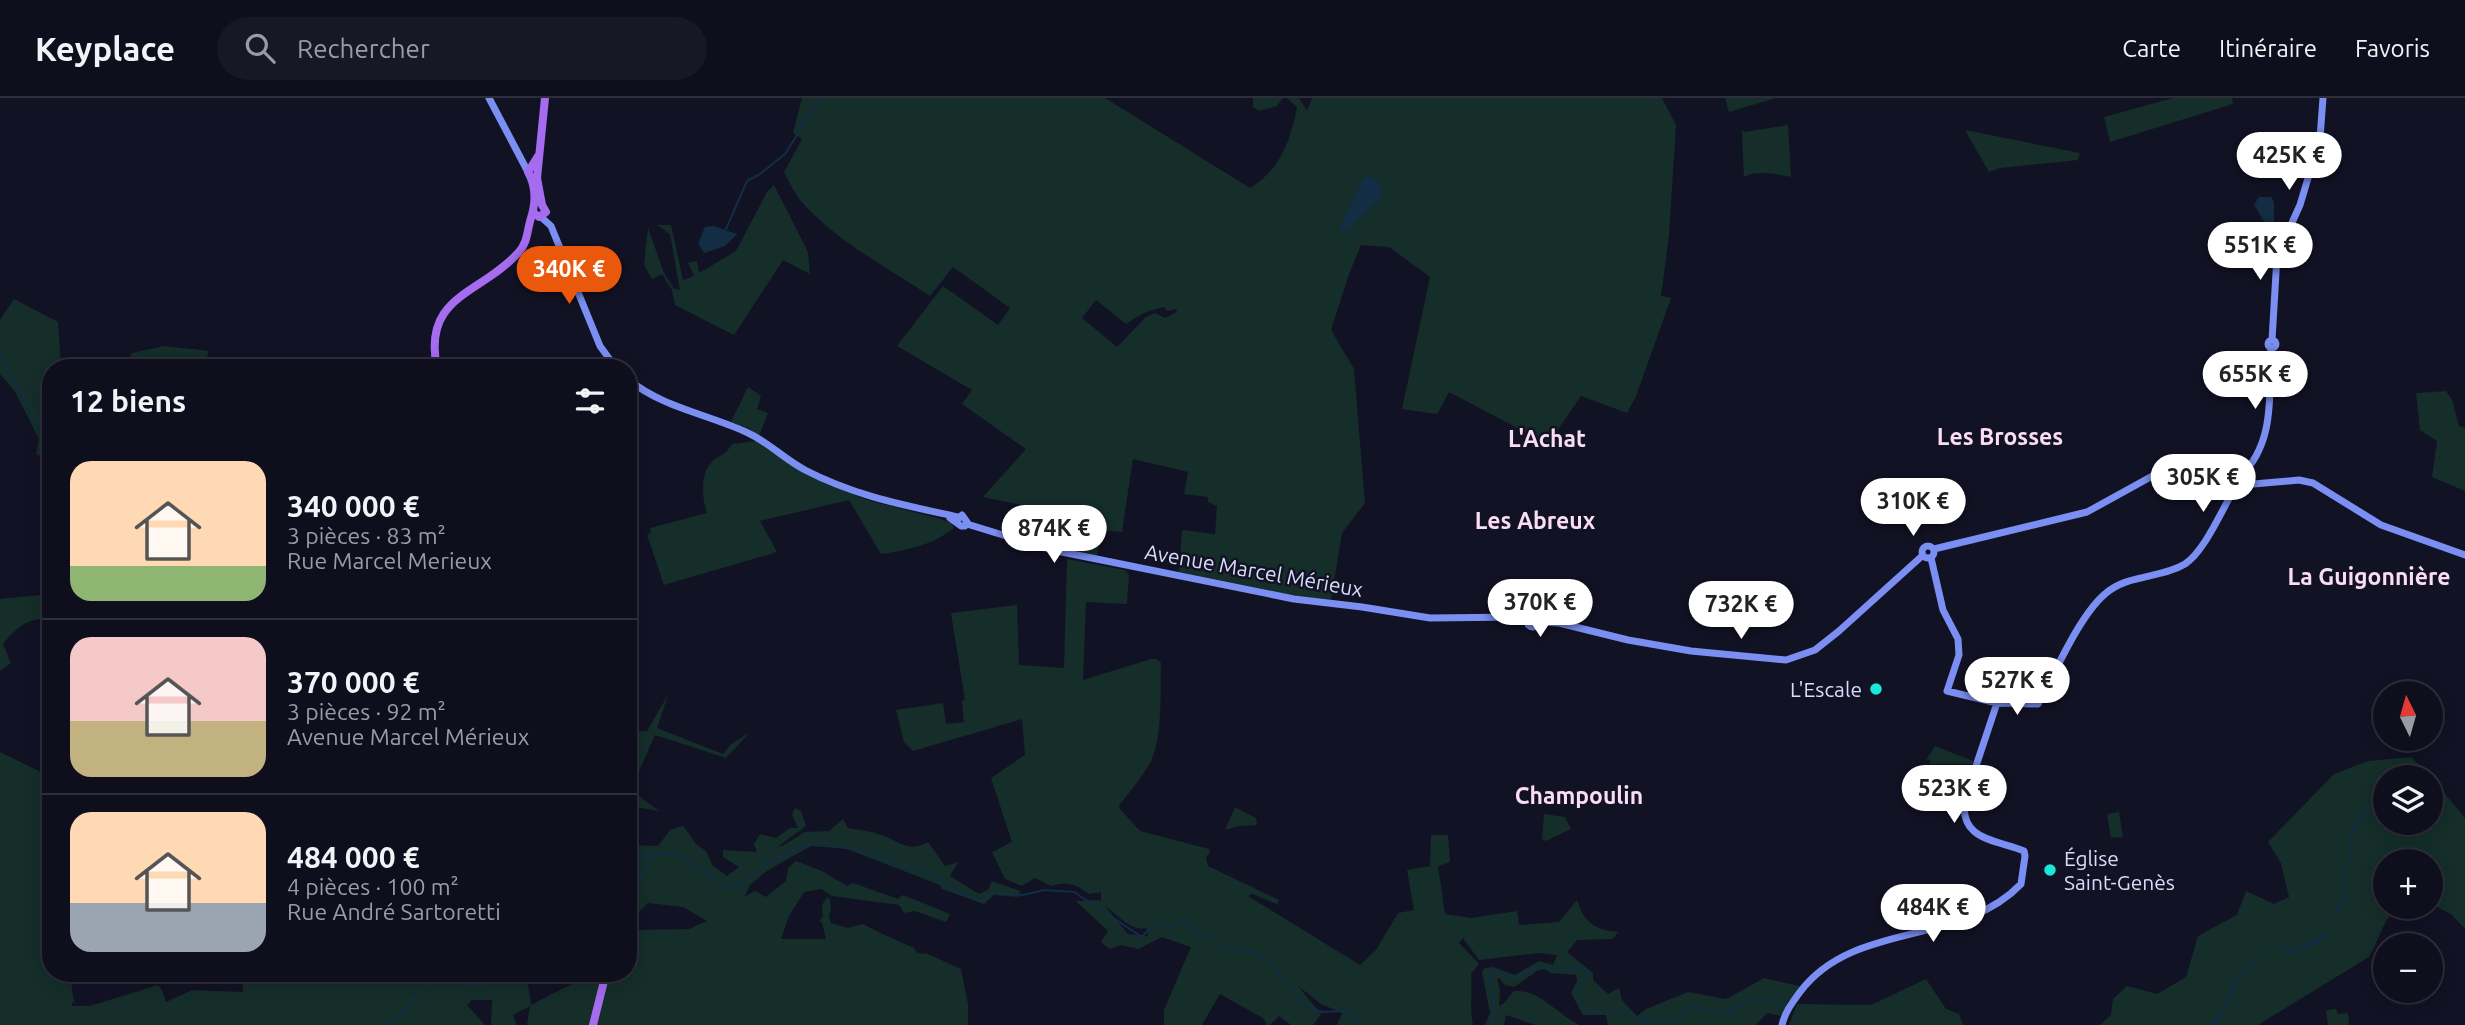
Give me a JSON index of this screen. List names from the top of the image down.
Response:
{
  "streets": {
    "main road": ["Avenue Marcel Mérieux"]
  },
  "districts": [
    "Les Brosses",
    "L'Achat",
    "Les Abreux",
    "La Guigonnière",
    "Champoulin"
  ],
  "places": ["L'Escale", "Église Saint-Genès"],
  "north": "top",
  "page": {
    "header": "Keyplace",
    "search": "Rechercher",
    "nav": ["Carte", "Itinéraire", "Favoris"],
    "price": [
      "425K €",
      "551K €",
      "340K €",
      "655K €",
      "305K €",
      "310K €",
      "874K €",
      "370K €",
      "732K €",
      "527K €",
      "523K €",
      "484K €"
    ],
    "heading": "12 biens",
    "list": [
      {
        "name": "340 000 €",
        "note": "3 pièces · 83 m² · Rue Marcel Merieux"
      },
      {
        "name": "370 000 €",
        "note": "3 pièces · 92 m² · Avenue Marcel Mérieux"
      },
      {
        "name": "484 000 €",
        "note": "4 pièces · 100 m² · Rue André Sartoretti"
      }
    ],
    "map_buttons": ["+", "−"]
  }
}
